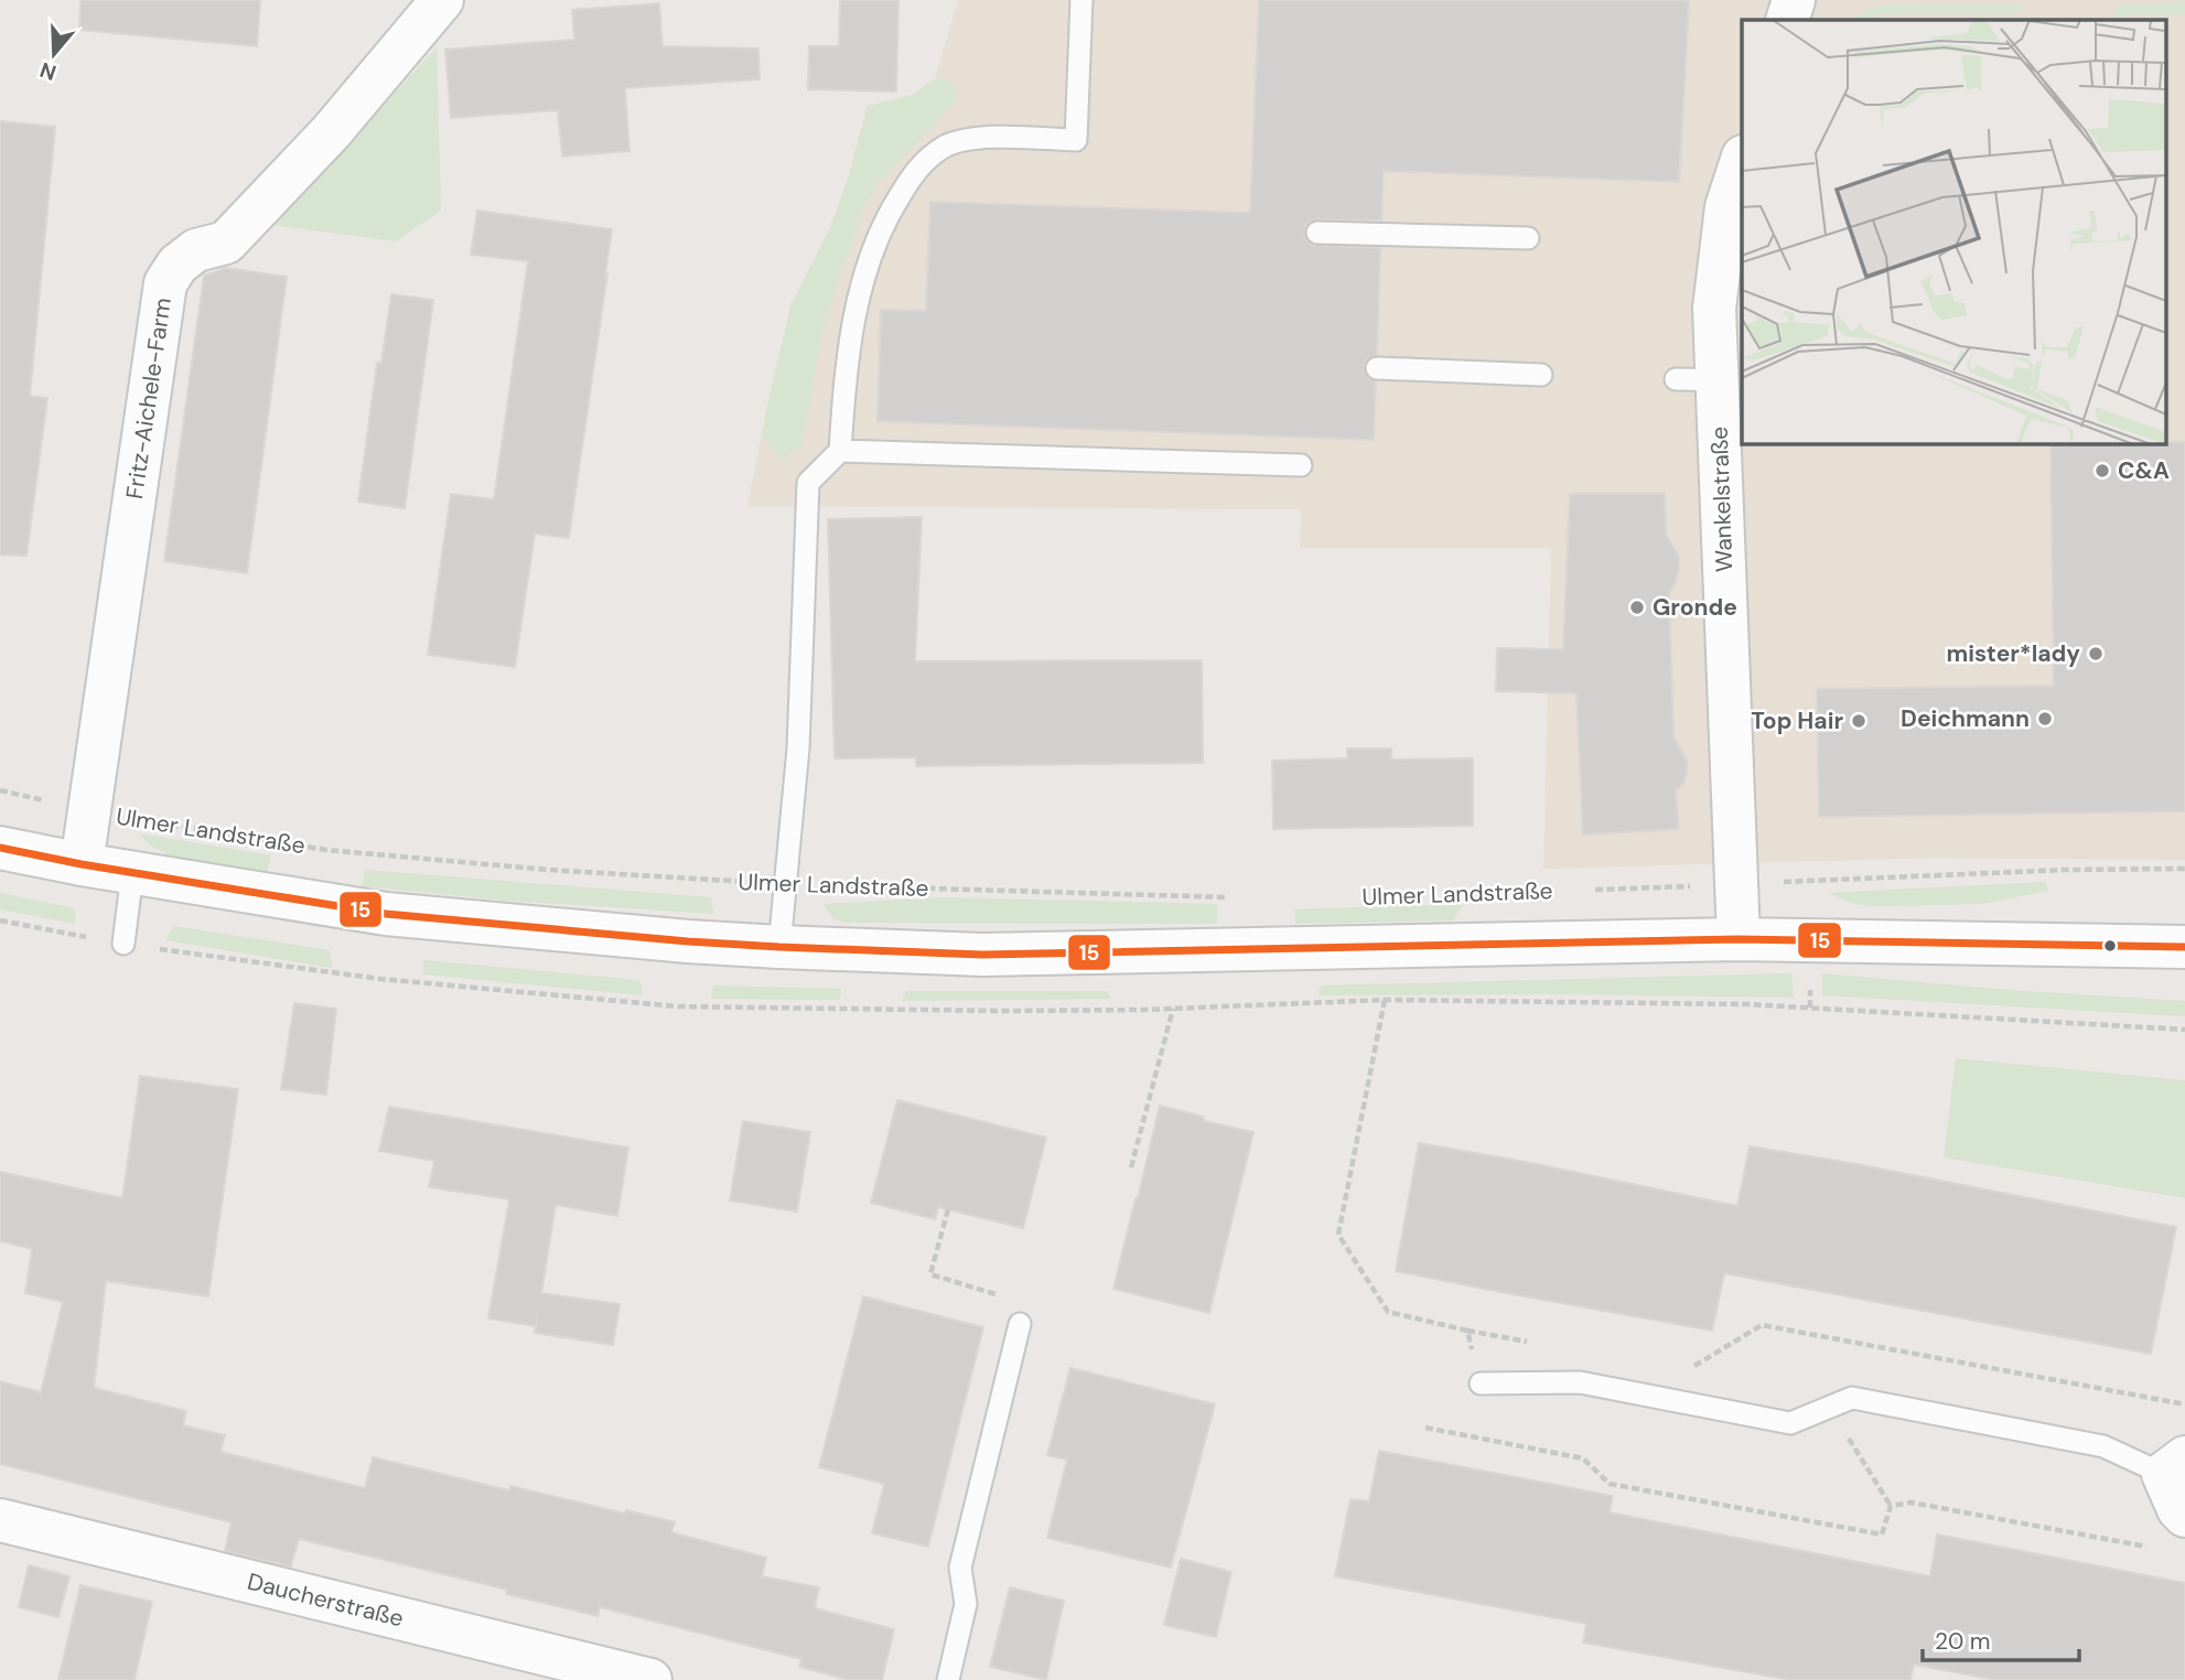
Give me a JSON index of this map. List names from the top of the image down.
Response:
{
  "streets": {
    "street": ["Fritz-Aichele-Farm", "Wankelstraße", "Daucherstraße"],
    "path": ["Ulmer Landstraße"]
  },
  "crossings": [
    ["Fritz-Aichele-Farm", "Ulmer Landstraße"]
  ],
  "places": [
    "C&A",
    "Gronde",
    "mister*lady",
    "Deichmann",
    "Top Hair"
  ],
  "lines": ["transit line 15"],
  "scale_bar": "20 m",
  "north": "bottom"
}
